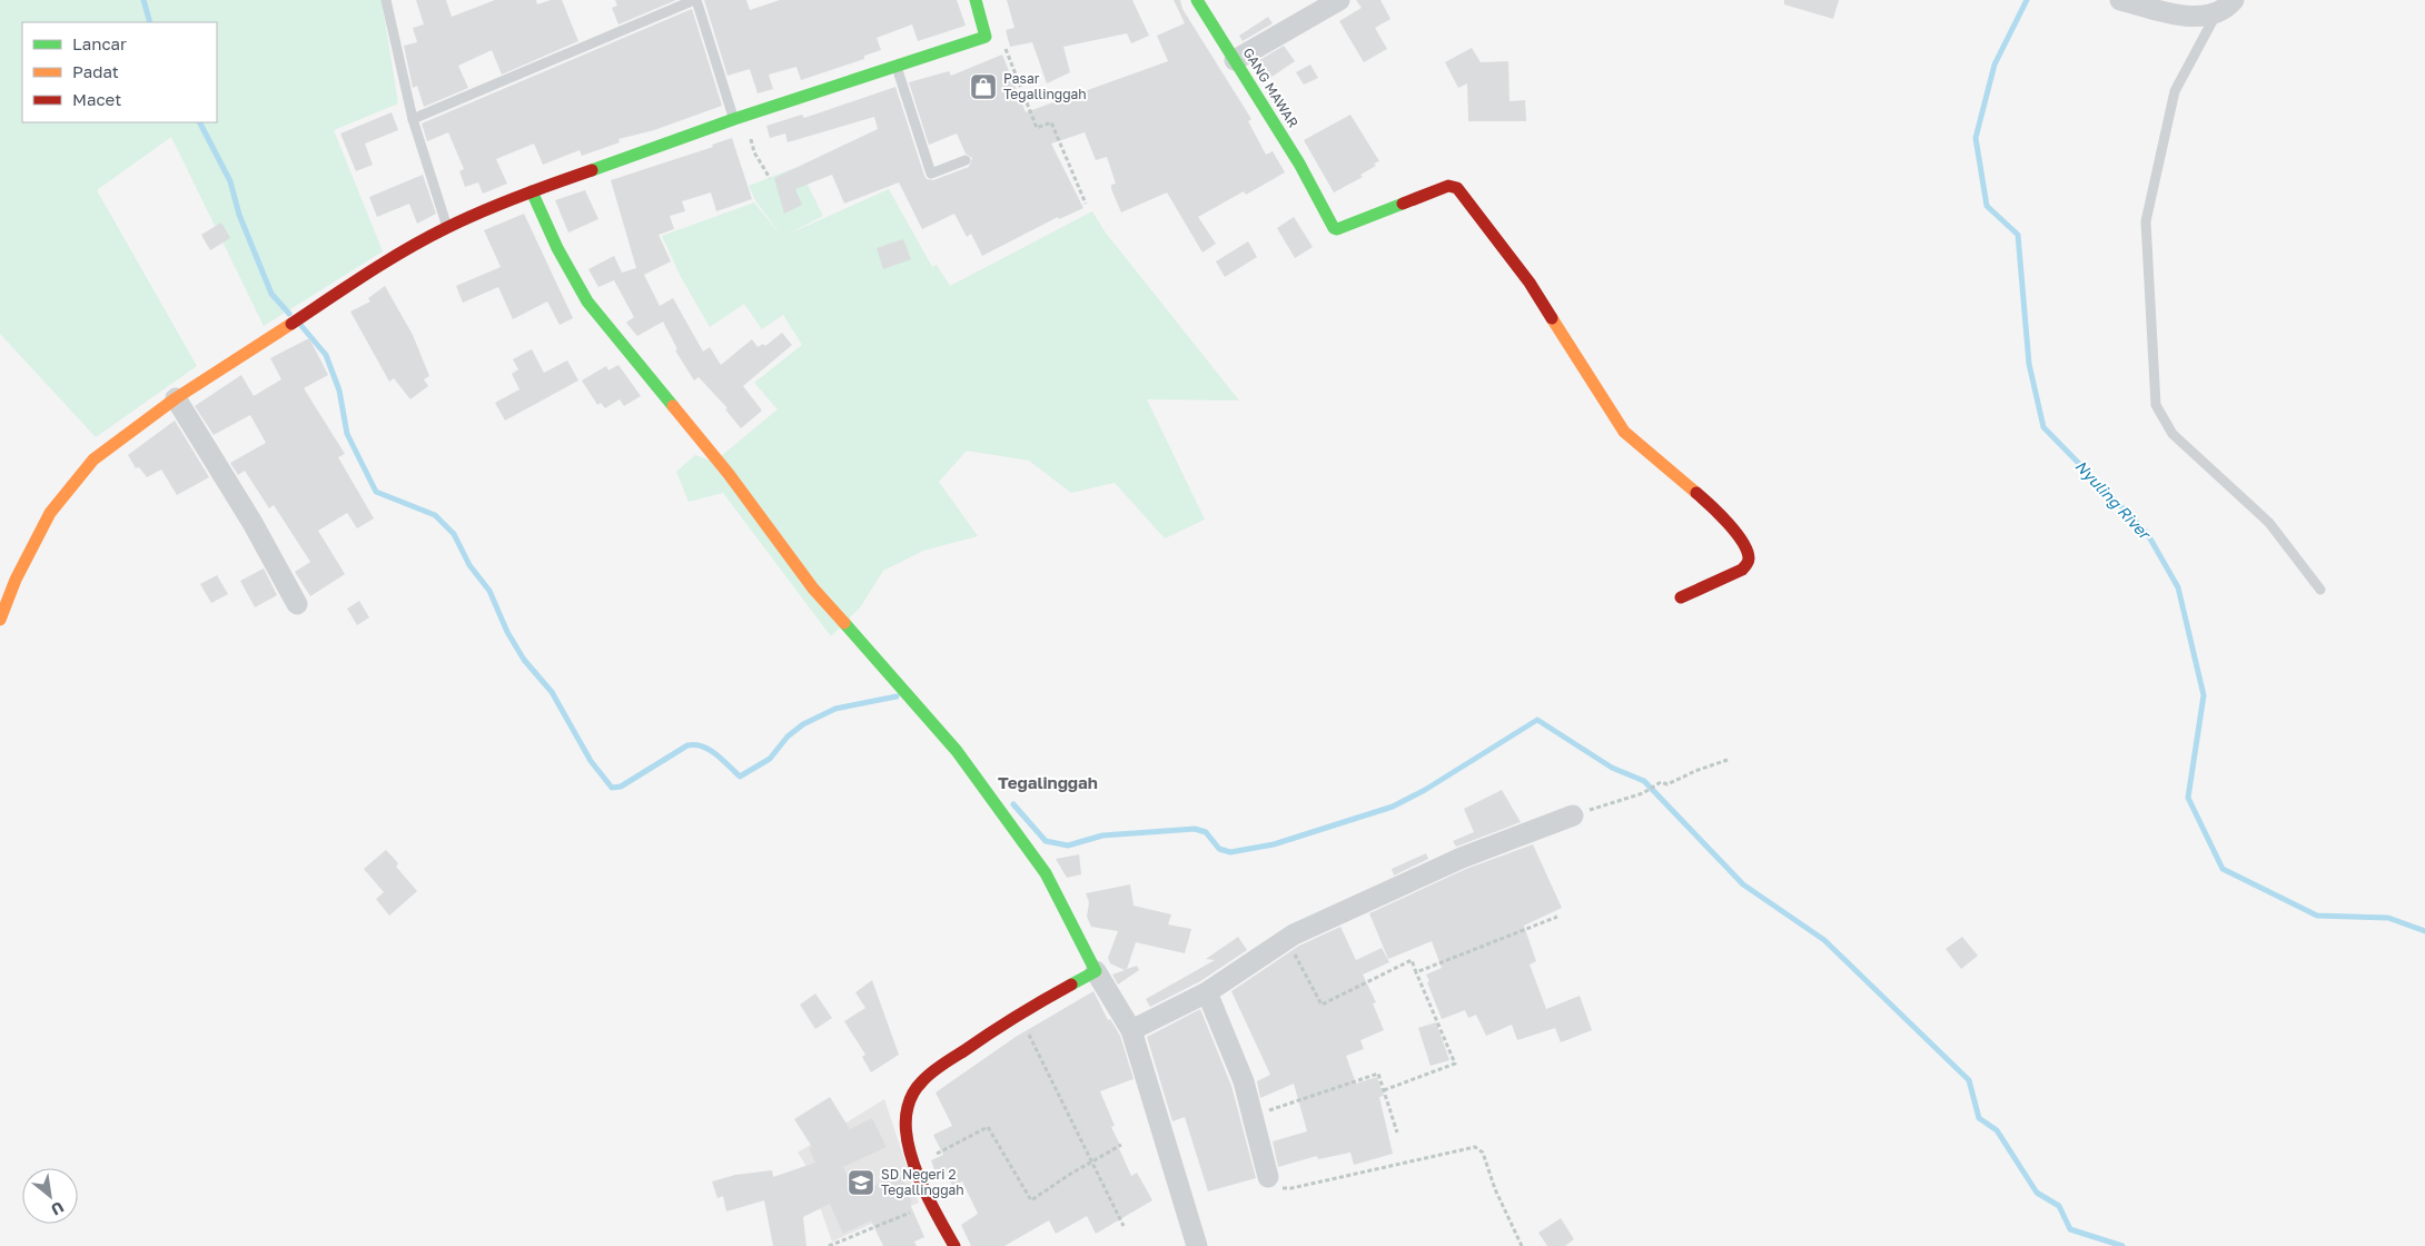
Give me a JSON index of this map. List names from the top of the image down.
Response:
{
  "streets": {
    "street": ["GANG MAWAR"]
  },
  "districts": ["Tegalinggah"],
  "water": ["Nyuling River"],
  "places": {
    "shop": ["Pasar Tegallinggah"],
    "school or university": ["SD Negeri 2 Tegallinggah"]
  },
  "legend": ["Lancar", "Padat", "Macet"],
  "north": "bottom right"
}
